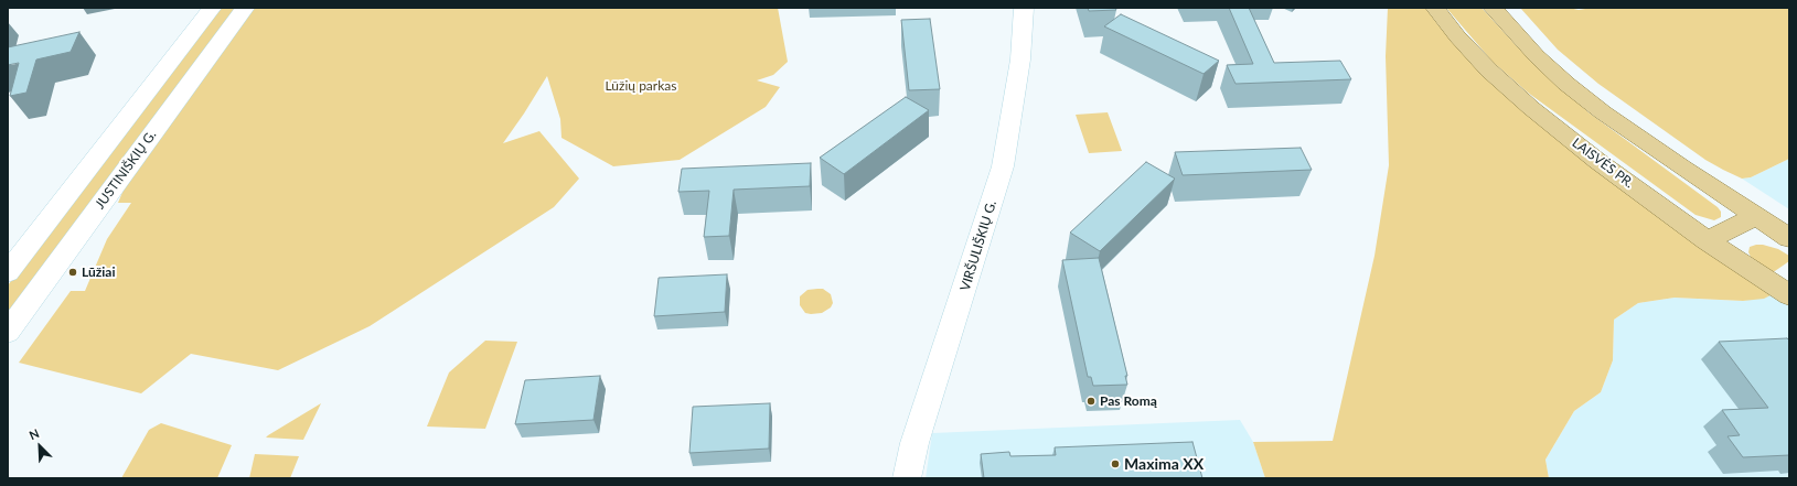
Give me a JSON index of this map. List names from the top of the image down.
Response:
{
  "streets": {
    "main road": ["LAISVĖS PR.", "JUSTINIŠKIŲ G.", "VIRŠULIŠKIŲ G."]
  },
  "parks": ["Lūžių parkas"],
  "places": ["Lūžiai", "Pas Romą", "Maxima XX"],
  "north": "top left"
}
